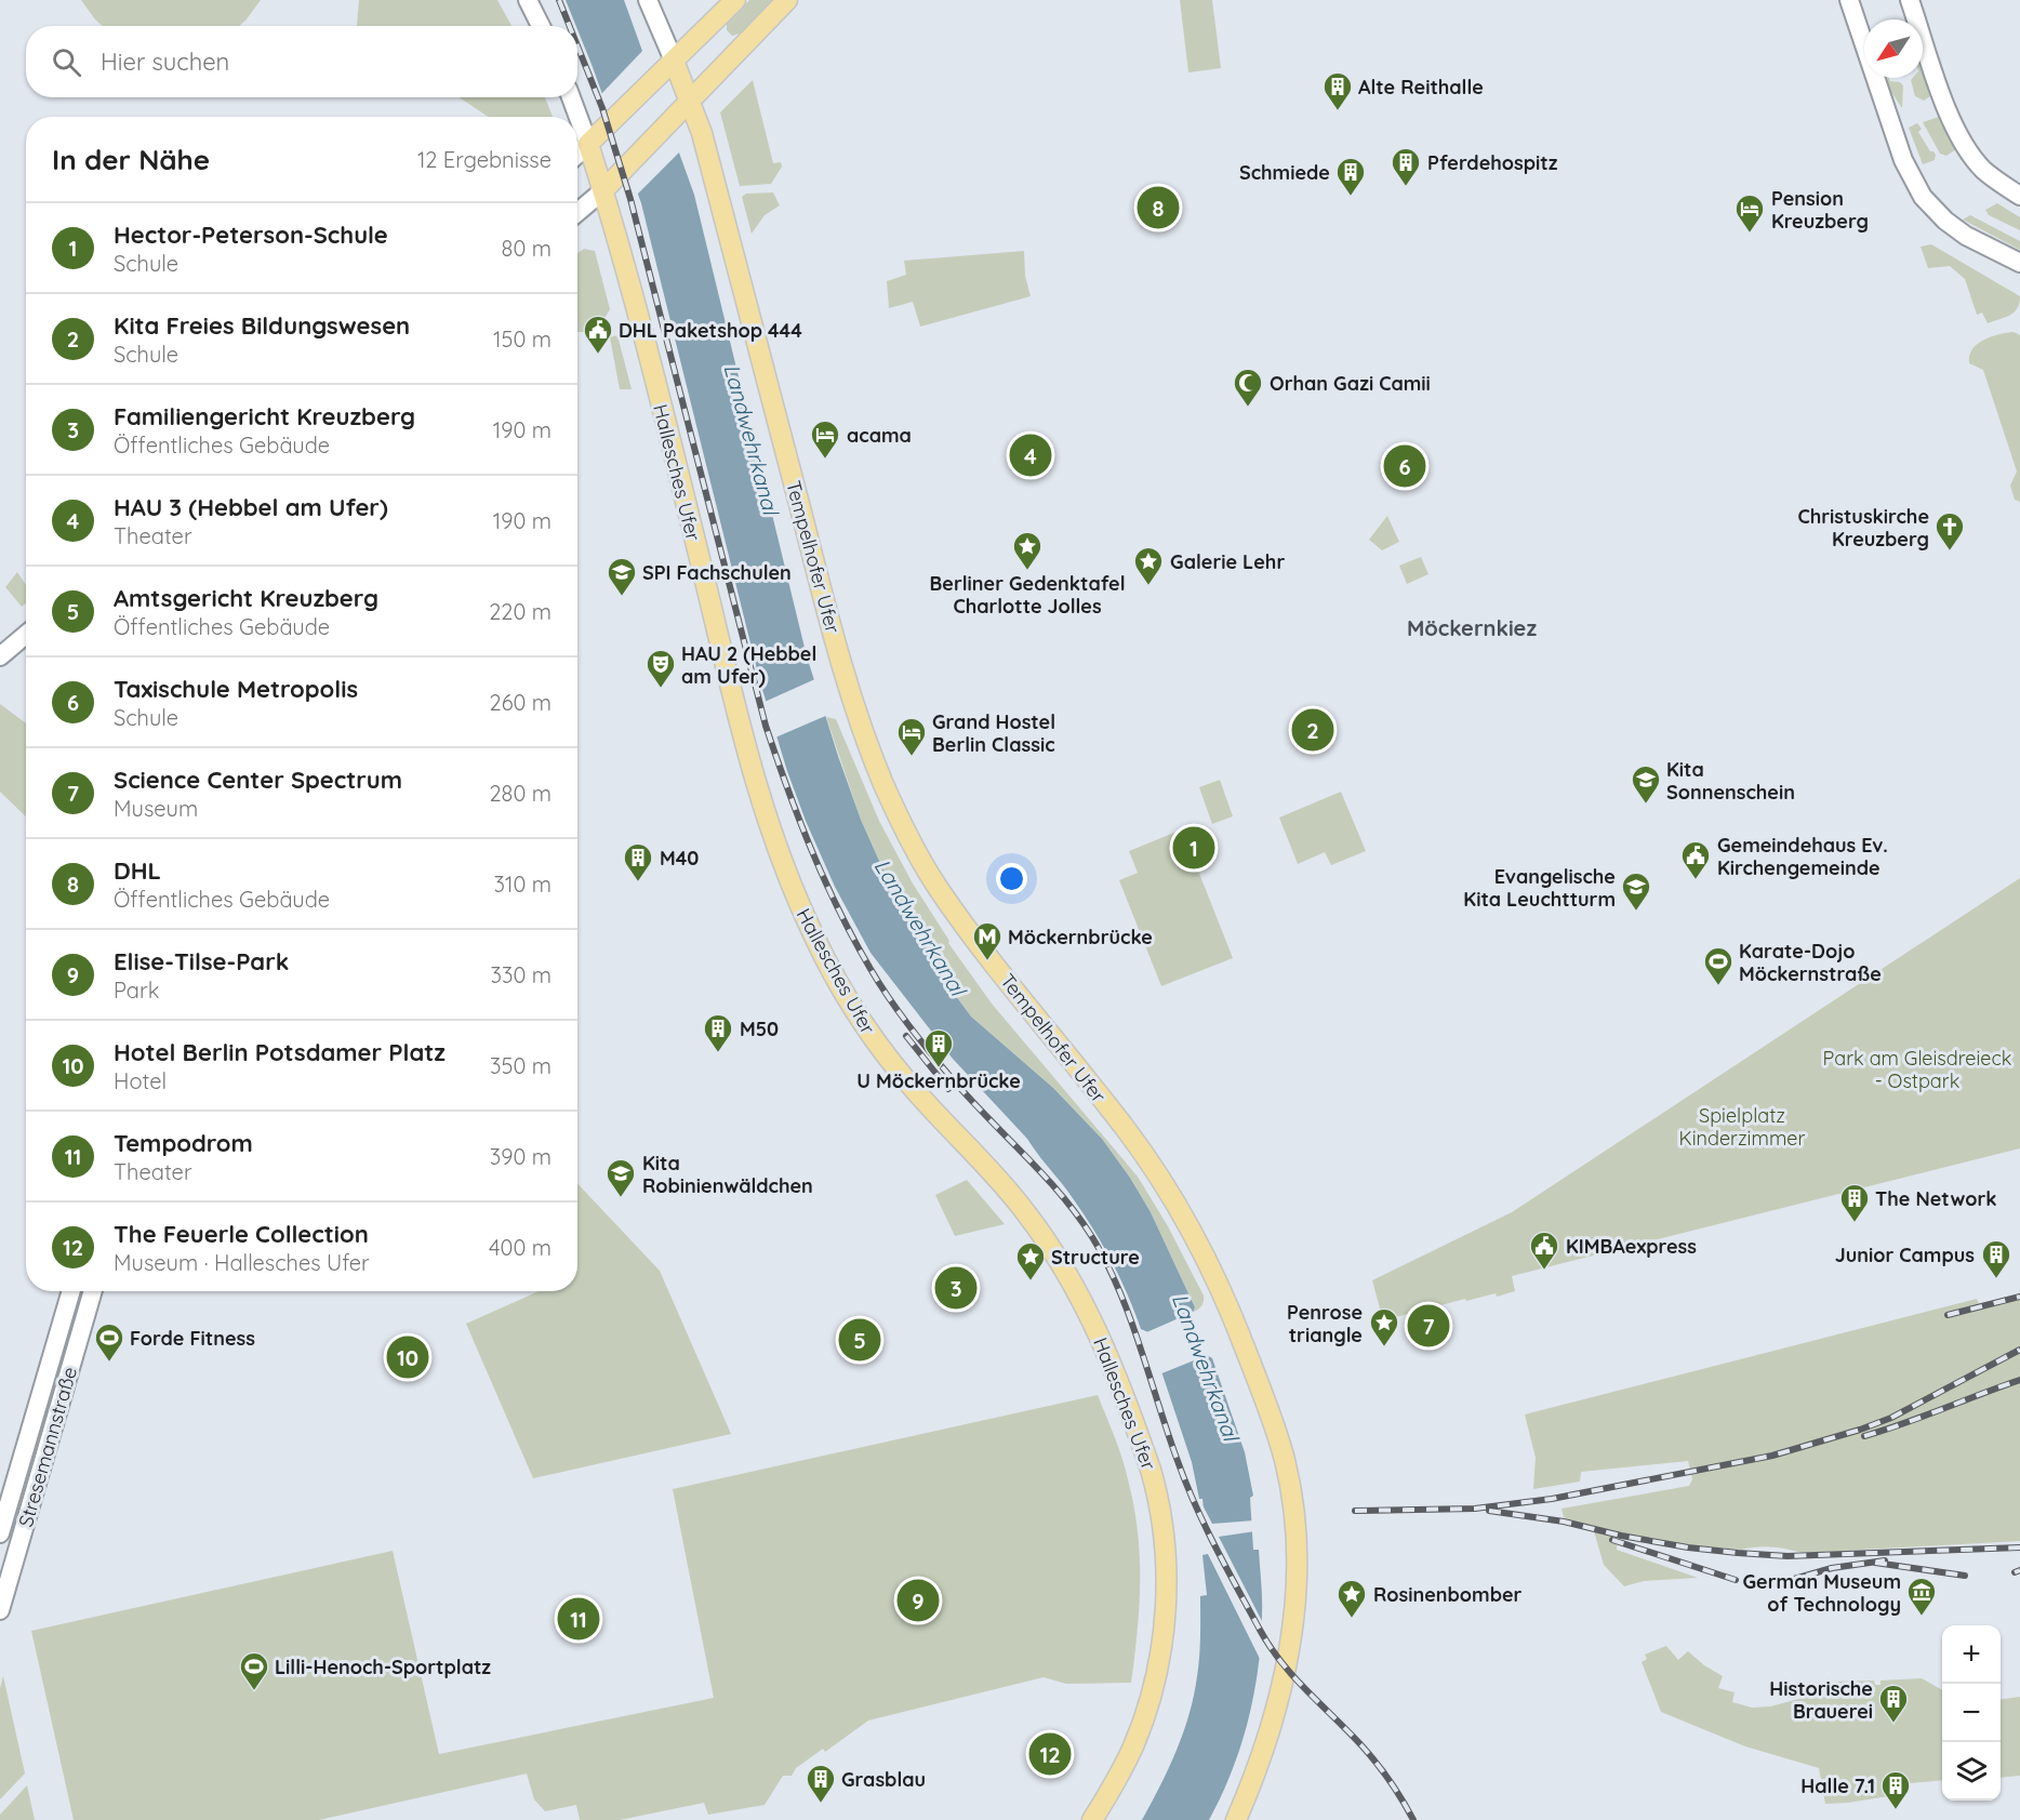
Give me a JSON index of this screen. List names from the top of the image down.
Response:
{
  "streets": {
    "main road": ["Hallesches Ufer", "Tempelhofer Ufer", "Stresemannstraße"]
  },
  "districts": ["Möckernkiez"],
  "water": ["Landwehrkanal"],
  "parks": ["Park am Gleisdreieck - Ostpark", "Spielplatz Kinderzimmer"],
  "places": {
    "building": [
      "Alte Reithalle",
      "Pferdehospitz",
      "Schmiede",
      "M40",
      "M50",
      "U Möckernbrücke",
      "The Network",
      "Junior Campus",
      "Historische Brauerei",
      "Grasblau",
      "Halle 7.1"
    ],
    "hotel": ["Pension Kreuzberg", "acama", "Grand Hostel Berlin Classic"],
    "public building": ["DHL Paketshop 444", "Gemeindehaus Ev. Kirchengemeinde", "KIMBAexpress"],
    "mosque": ["Orhan Gazi Camii"],
    "church": ["Christuskirche Kreuzberg"],
    "place": [
      "Berliner Gedenktafel Charlotte Jolles",
      "Galerie Lehr",
      "Structure",
      "Penrose triangle",
      "Rosinenbomber"
    ],
    "school or university": [
      "SPI Fachschulen",
      "Kita Sonnenschein",
      "Evangelische Kita Leuchtturm",
      "Kita Robinienwäldchen"
    ],
    "theatre": ["HAU 2 (Hebbel am Ufer)"],
    "metro station": ["Möckernbrücke"],
    "sports": ["Karate-Dojo Möckernstraße", "Forde Fitness", "Lilli-Henoch-Sportplatz"],
    "museum": ["German Museum of Technology"]
  },
  "north": "bottom left",
  "page": {
    "search": "Hier suchen",
    "heading": ["In der Nähe", "12 Ergebnisse"],
    "pins": [
      "8",
      "4",
      "6",
      "2",
      "1",
      "3",
      "7",
      "5",
      "10",
      "9",
      "11",
      "12"
    ],
    "list": [
      {
        "mark": "1",
        "name": "Hector-Peterson-Schule",
        "note": "Schule",
        "value": "80 m"
      },
      {
        "mark": "2",
        "name": "Kita Freies Bildungswesen",
        "note": "Schule",
        "value": "150 m"
      },
      {
        "mark": "3",
        "name": "Familiengericht Kreuzberg",
        "note": "Öffentliches Gebäude",
        "value": "190 m"
      },
      {
        "mark": "4",
        "name": "HAU 3 (Hebbel am Ufer)",
        "note": "Theater",
        "value": "190 m"
      },
      {
        "mark": "5",
        "name": "Amtsgericht Kreuzberg",
        "note": "Öffentliches Gebäude",
        "value": "220 m"
      },
      {
        "mark": "6",
        "name": "Taxischule Metropolis",
        "note": "Schule",
        "value": "260 m"
      },
      {
        "mark": "7",
        "name": "Science Center Spectrum",
        "note": "Museum",
        "value": "280 m"
      },
      {
        "mark": "8",
        "name": "DHL",
        "note": "Öffentliches Gebäude",
        "value": "310 m"
      },
      {
        "mark": "9",
        "name": "Elise-Tilse-Park",
        "note": "Park",
        "value": "330 m"
      },
      {
        "mark": "10",
        "name": "Hotel Berlin Potsdamer Platz",
        "note": "Hotel",
        "value": "350 m"
      },
      {
        "mark": "11",
        "name": "Tempodrom",
        "note": "Theater",
        "value": "390 m"
      },
      {
        "mark": "12",
        "name": "The Feuerle Collection",
        "note": "Museum · Hallesches Ufer",
        "value": "400 m"
      }
    ],
    "map_buttons": ["+", "−"]
  }
}
